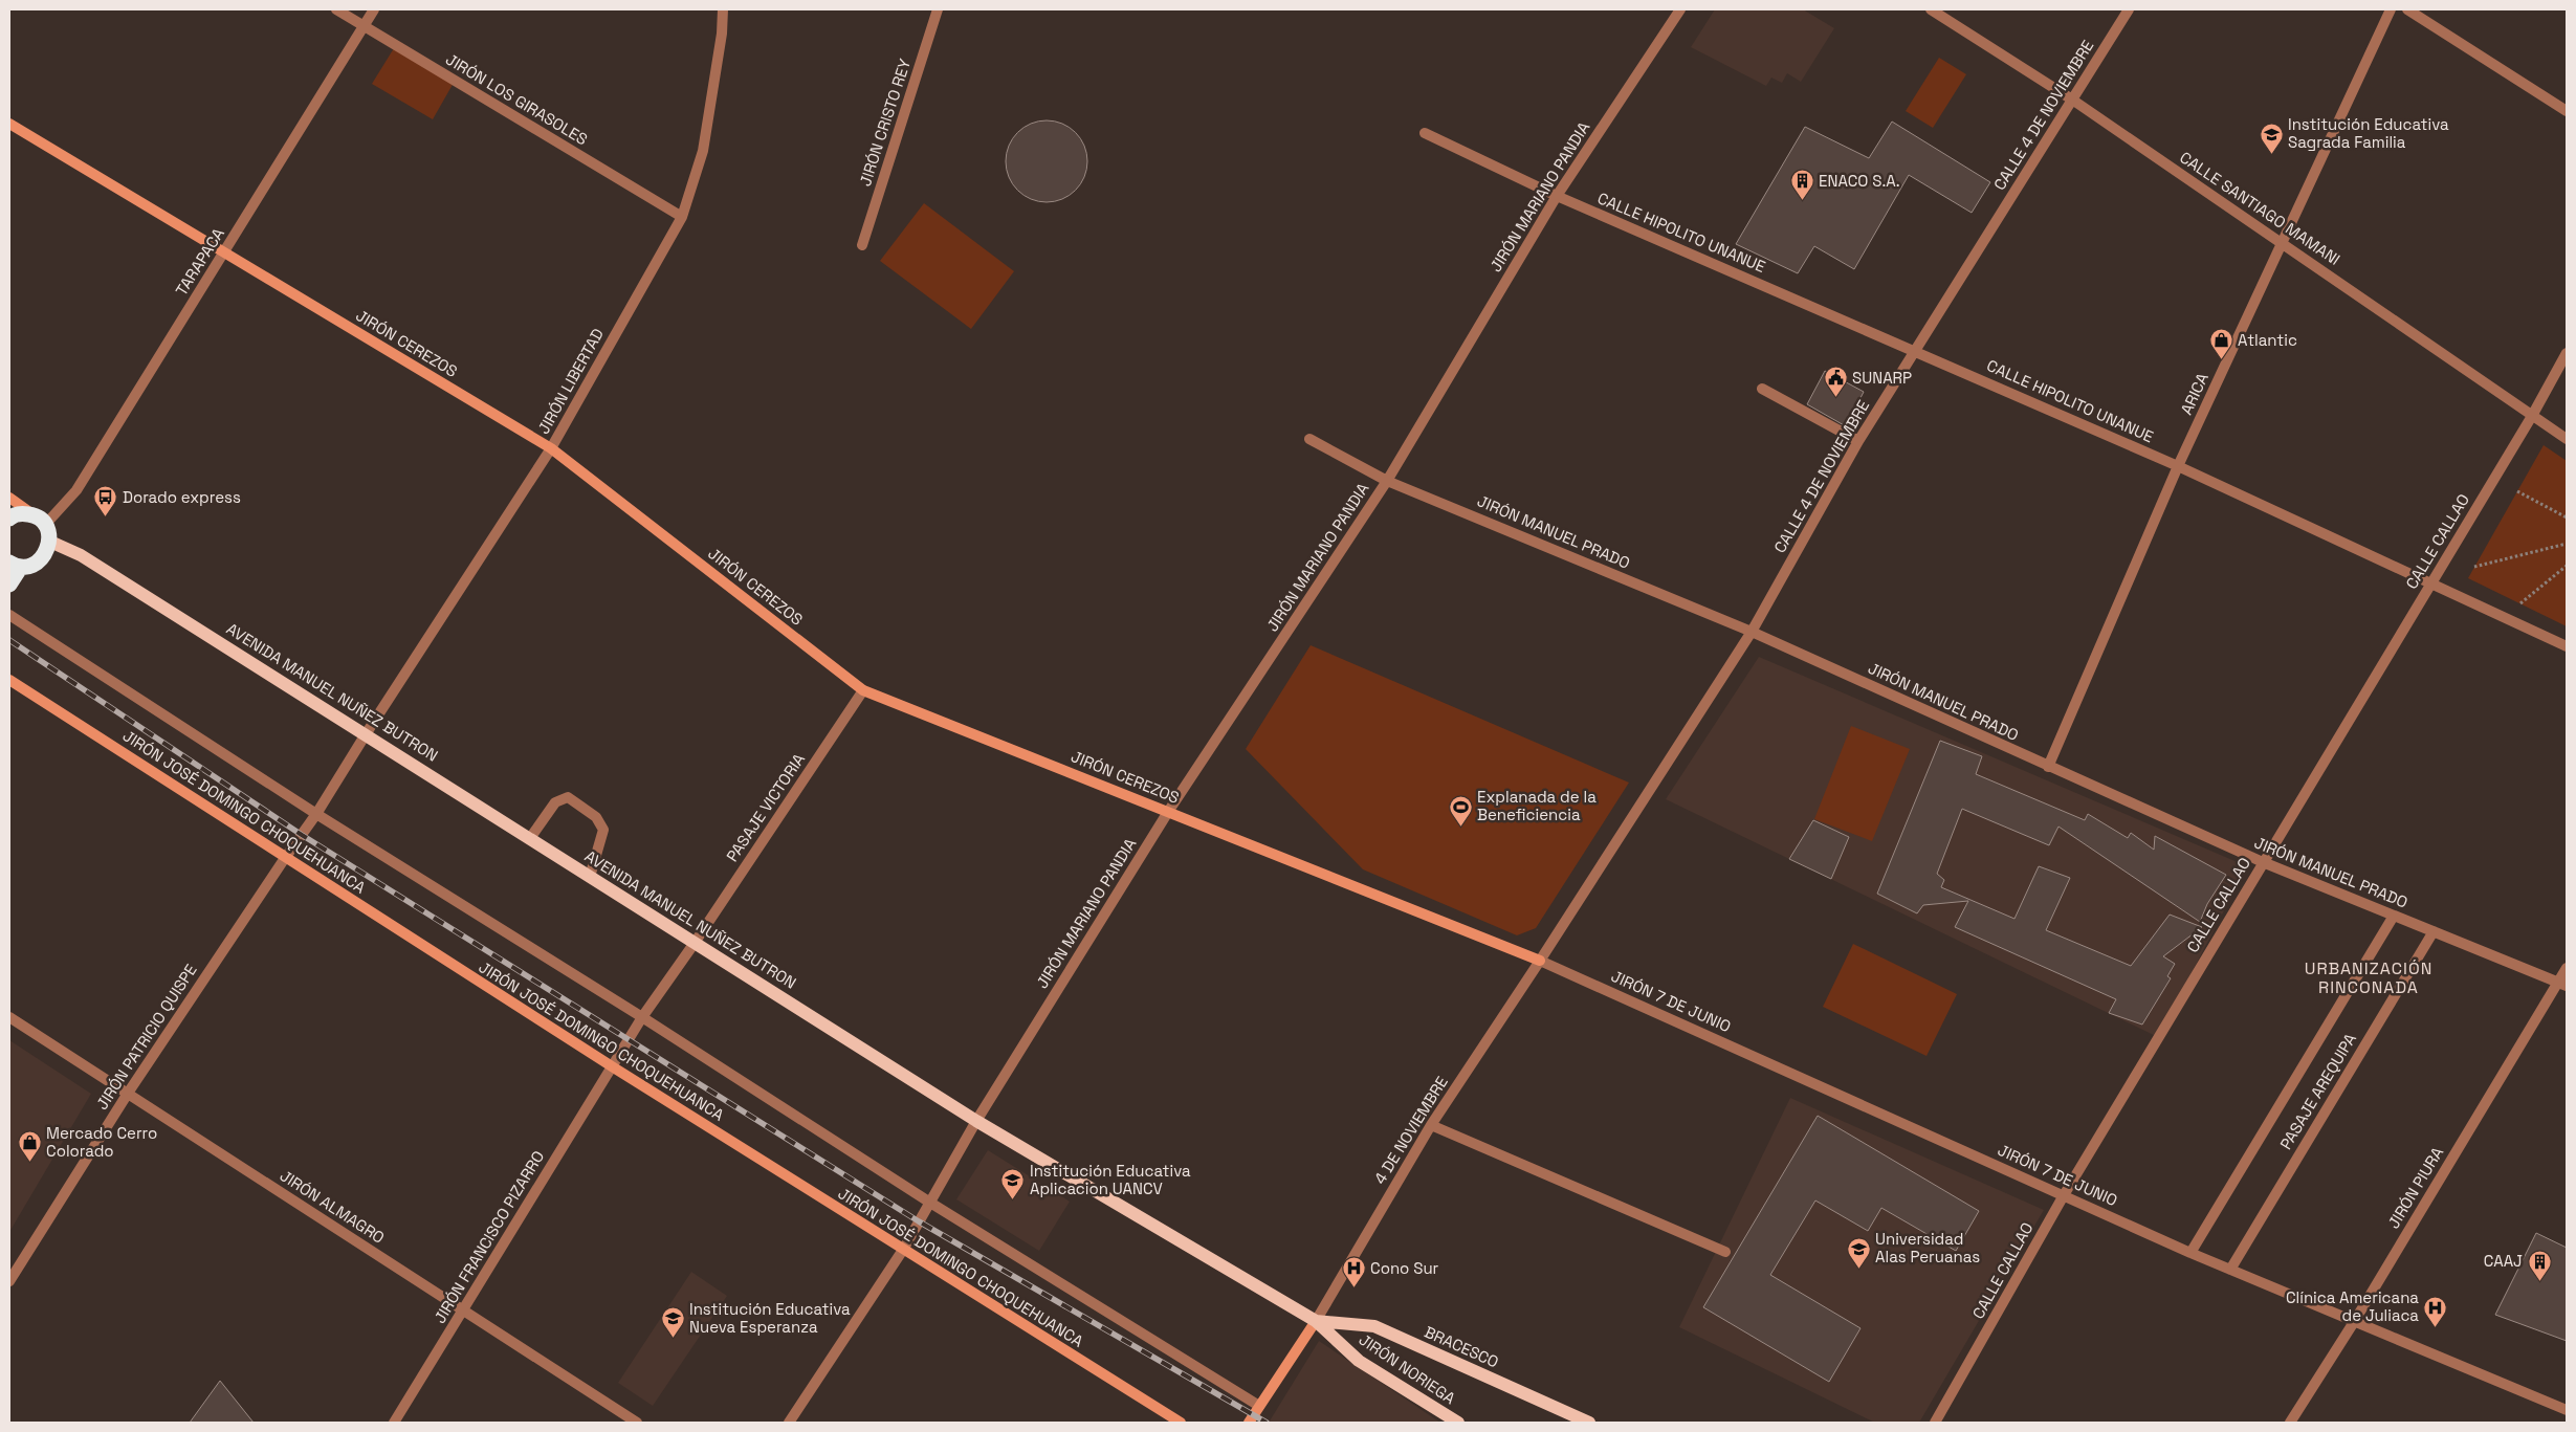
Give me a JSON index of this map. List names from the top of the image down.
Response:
{
  "streets": {
    "main road": ["AVENIDA MANUEL NUÑEZ BUTRON", "BRACESCO", "JIRÓN NORIEGA"],
    "street": [
      "JIRÓN LOS GIRASOLES",
      "CALLE 4 DE NOVIEMBRE",
      "JIRÓN CRISTO REY",
      "JIRÓN MARIANO PANDIA",
      "CALLE SANTIAGO MAMANI",
      "CALLE HIPOLITO UNANUE",
      "TARAPACA",
      "JIRÓN CEREZOS",
      "JIRÓN LIBERTAD",
      "ARICA",
      "JIRÓN MANUEL PRADO",
      "CALLE CALLAO",
      "PASAJE VICTORIA",
      "JIRÓN JOSÉ DOMINGO CHOQUEHUANCA",
      "JIRÓN 7 DE JUNIO",
      "JIRÓN PATRICIO QUISPE",
      "PASAJE AREQUIPA",
      "4 DE NOVIEMBRE",
      "JIRÓN PIURA",
      "JIRÓN ALMAGRO",
      "JIRÓN FRANCISCO PIZARRO"
    ]
  },
  "crossings": [
    ["JIRÓN LOS GIRASOLES", "TARAPACA"],
    ["JIRÓN LOS GIRASOLES", "JIRÓN LIBERTAD"],
    ["CALLE 4 DE NOVIEMBRE", "CALLE SANTIAGO MAMANI"],
    ["CALLE 4 DE NOVIEMBRE", "CALLE HIPOLITO UNANUE"],
    ["CALLE 4 DE NOVIEMBRE", "JIRÓN CEREZOS"],
    ["CALLE 4 DE NOVIEMBRE", "JIRÓN MANUEL PRADO"],
    ["CALLE 4 DE NOVIEMBRE", "JIRÓN 7 DE JUNIO"],
    ["CALLE 4 DE NOVIEMBRE", "4 DE NOVIEMBRE"],
    ["JIRÓN MARIANO PANDIA", "CALLE HIPOLITO UNANUE"],
    ["JIRÓN MARIANO PANDIA", "JIRÓN CEREZOS"],
    ["JIRÓN MARIANO PANDIA", "JIRÓN MANUEL PRADO"],
    ["JIRÓN MARIANO PANDIA", "AVENIDA MANUEL NUÑEZ BUTRON"],
    ["JIRÓN MARIANO PANDIA", "JIRÓN JOSÉ DOMINGO CHOQUEHUANCA"],
    ["CALLE SANTIAGO MAMANI", "ARICA"],
    ["CALLE SANTIAGO MAMANI", "CALLE CALLAO"],
    ["CALLE HIPOLITO UNANUE", "ARICA"],
    ["CALLE HIPOLITO UNANUE", "CALLE CALLAO"],
    ["TARAPACA", "JIRÓN CEREZOS"],
    ["JIRÓN CEREZOS", "JIRÓN LIBERTAD"],
    ["JIRÓN CEREZOS", "PASAJE VICTORIA"],
    ["JIRÓN CEREZOS", "JIRÓN 7 DE JUNIO"],
    ["JIRÓN CEREZOS", "4 DE NOVIEMBRE"],
    ["JIRÓN LIBERTAD", "AVENIDA MANUEL NUÑEZ BUTRON"],
    ["JIRÓN LIBERTAD", "JIRÓN PATRICIO QUISPE"],
    ["ARICA", "JIRÓN MANUEL PRADO"],
    ["JIRÓN MANUEL PRADO", "CALLE CALLAO"],
    ["JIRÓN MANUEL PRADO", "PASAJE AREQUIPA"],
    ["JIRÓN MANUEL PRADO", "JIRÓN PIURA"],
    ["CALLE CALLAO", "JIRÓN 7 DE JUNIO"],
    ["AVENIDA MANUEL NUÑEZ BUTRON", "PASAJE VICTORIA"],
    ["AVENIDA MANUEL NUÑEZ BUTRON", "4 DE NOVIEMBRE"],
    ["AVENIDA MANUEL NUÑEZ BUTRON", "BRACESCO"],
    ["AVENIDA MANUEL NUÑEZ BUTRON", "JIRÓN NORIEGA"],
    ["PASAJE VICTORIA", "JIRÓN FRANCISCO PIZARRO"],
    ["JIRÓN JOSÉ DOMINGO CHOQUEHUANCA", "JIRÓN PATRICIO QUISPE"],
    ["JIRÓN JOSÉ DOMINGO CHOQUEHUANCA", "JIRÓN FRANCISCO PIZARRO"],
    ["JIRÓN 7 DE JUNIO", "PASAJE AREQUIPA"],
    ["JIRÓN 7 DE JUNIO", "4 DE NOVIEMBRE"],
    ["JIRÓN 7 DE JUNIO", "JIRÓN PIURA"],
    ["JIRÓN PATRICIO QUISPE", "JIRÓN ALMAGRO"],
    ["4 DE NOVIEMBRE", "BRACESCO"],
    ["4 DE NOVIEMBRE", "JIRÓN NORIEGA"],
    ["JIRÓN ALMAGRO", "JIRÓN FRANCISCO PIZARRO"],
    ["BRACESCO", "JIRÓN NORIEGA"]
  ],
  "districts": ["URBANIZACIÓN RINCONADA"],
  "places": {
    "school or university": [
      "Institución Educativa Sagrada Familia",
      "Institución Educativa Aplicacion UANCV",
      "Universidad Alas Peruanas",
      "Institución Educativa Nueva Esperanza"
    ],
    "building": ["ENACO S.A.", "CAAJ"],
    "shop": ["Atlantic", "Mercado Cerro Colorado"],
    "public building": ["SUNARP"],
    "bus stop": ["Dorado express"],
    "sports": ["Explanada de la Beneficiencia"],
    "hospital": ["Cono Sur", "Clínica Americana de Juliaca"]
  }
}
